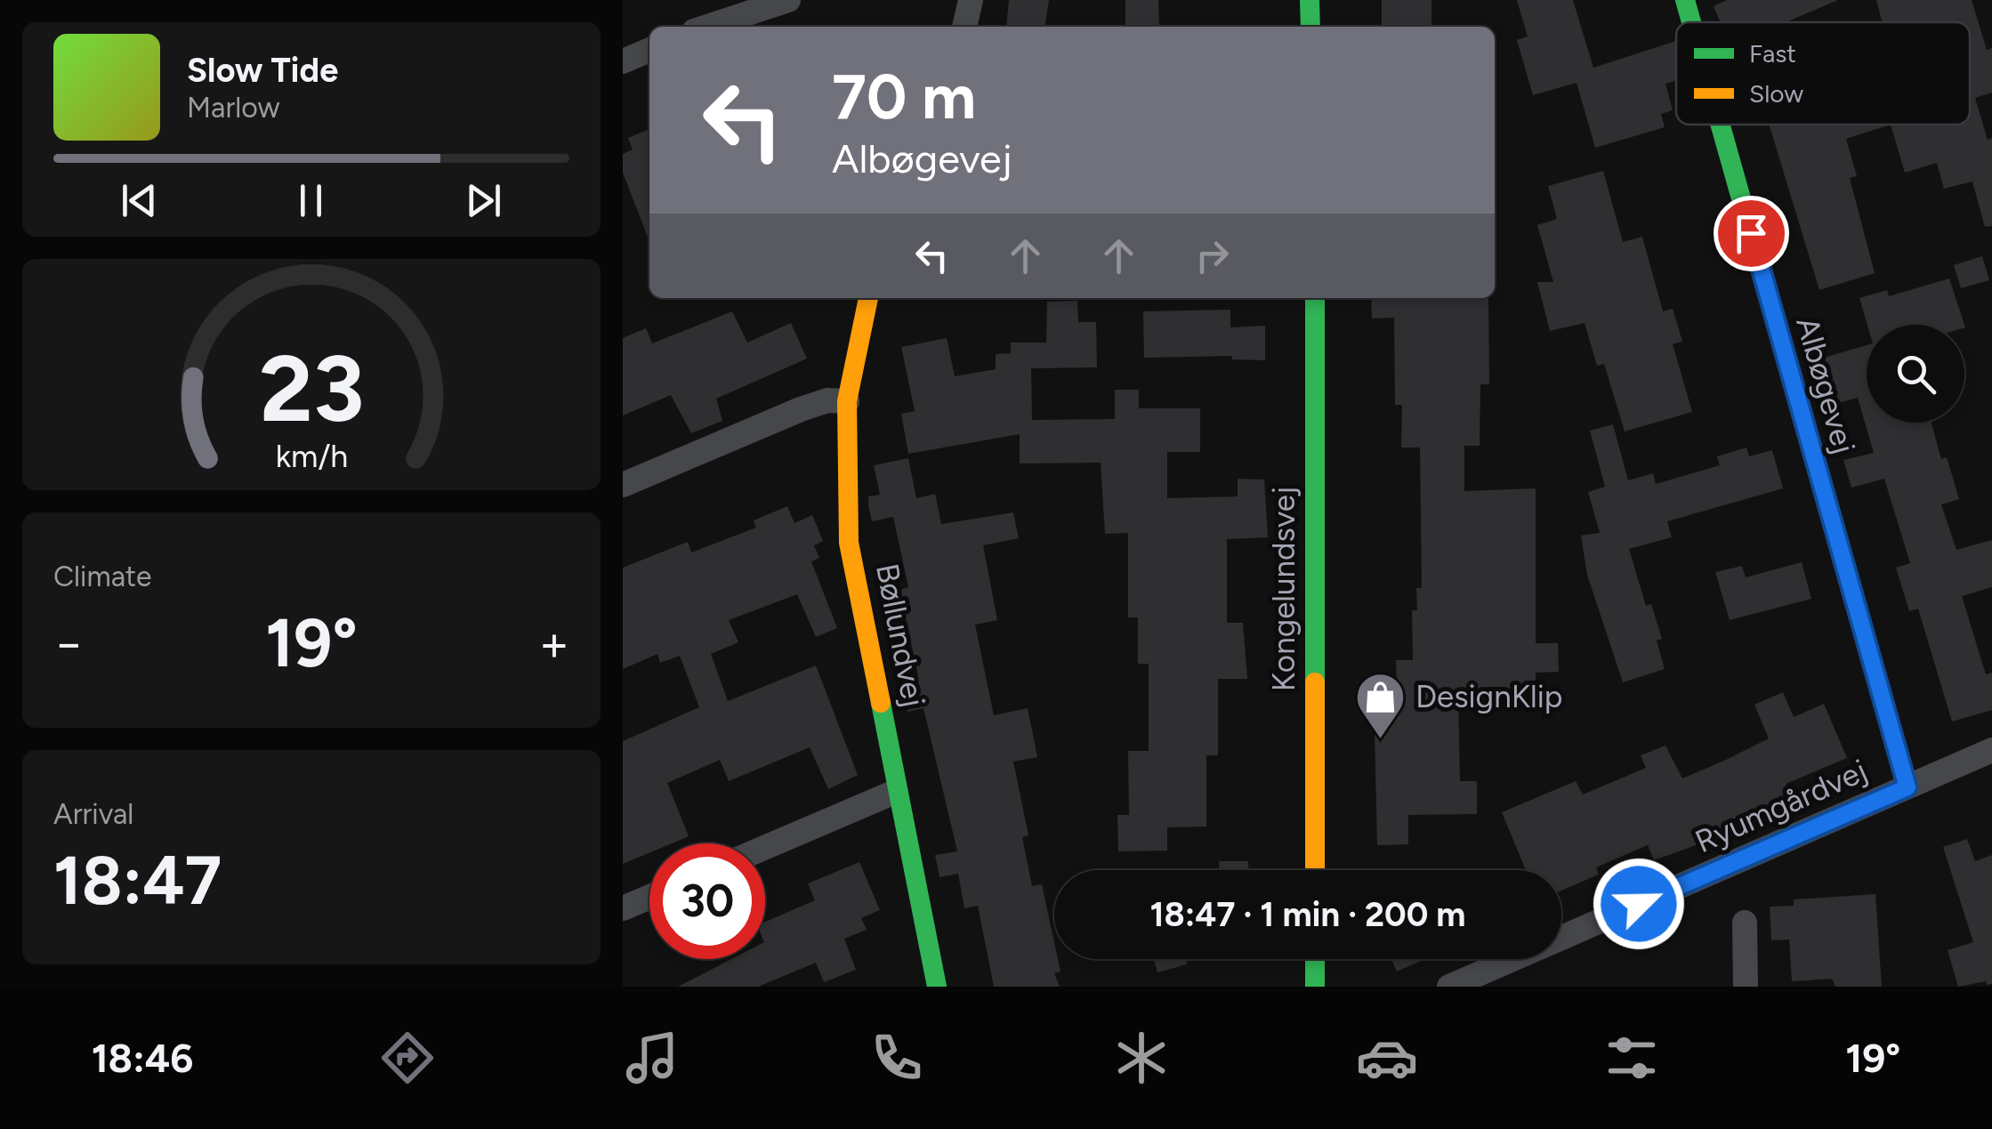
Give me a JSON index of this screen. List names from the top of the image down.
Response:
{
  "streets": {
    "street": [
      "Albøgevej",
      "Kongelundsvej",
      "Bøllundvej",
      "Ryumgårdvej"
    ]
  },
  "crossings": [
    ["Albøgevej", "Ryumgårdvej"]
  ],
  "places": {
    "shop": ["DesignKlip"]
  },
  "legend": ["Fast", "Slow"],
  "page": {
    "turn": ["70 m", "Albøgevej"],
    "song": ["Slow Tide", "Marlow"],
    "tile": [
      "Climate",
      ["Arrival", "18:47"]
    ],
    "heat": ["−", "19°", "+"],
    "limit": "30",
    "trip": "18:47 · 1 min · 200 m",
    "tabs": ["18:46", "19°"],
    "gauge": ["23", "km/h"]
  }
}
